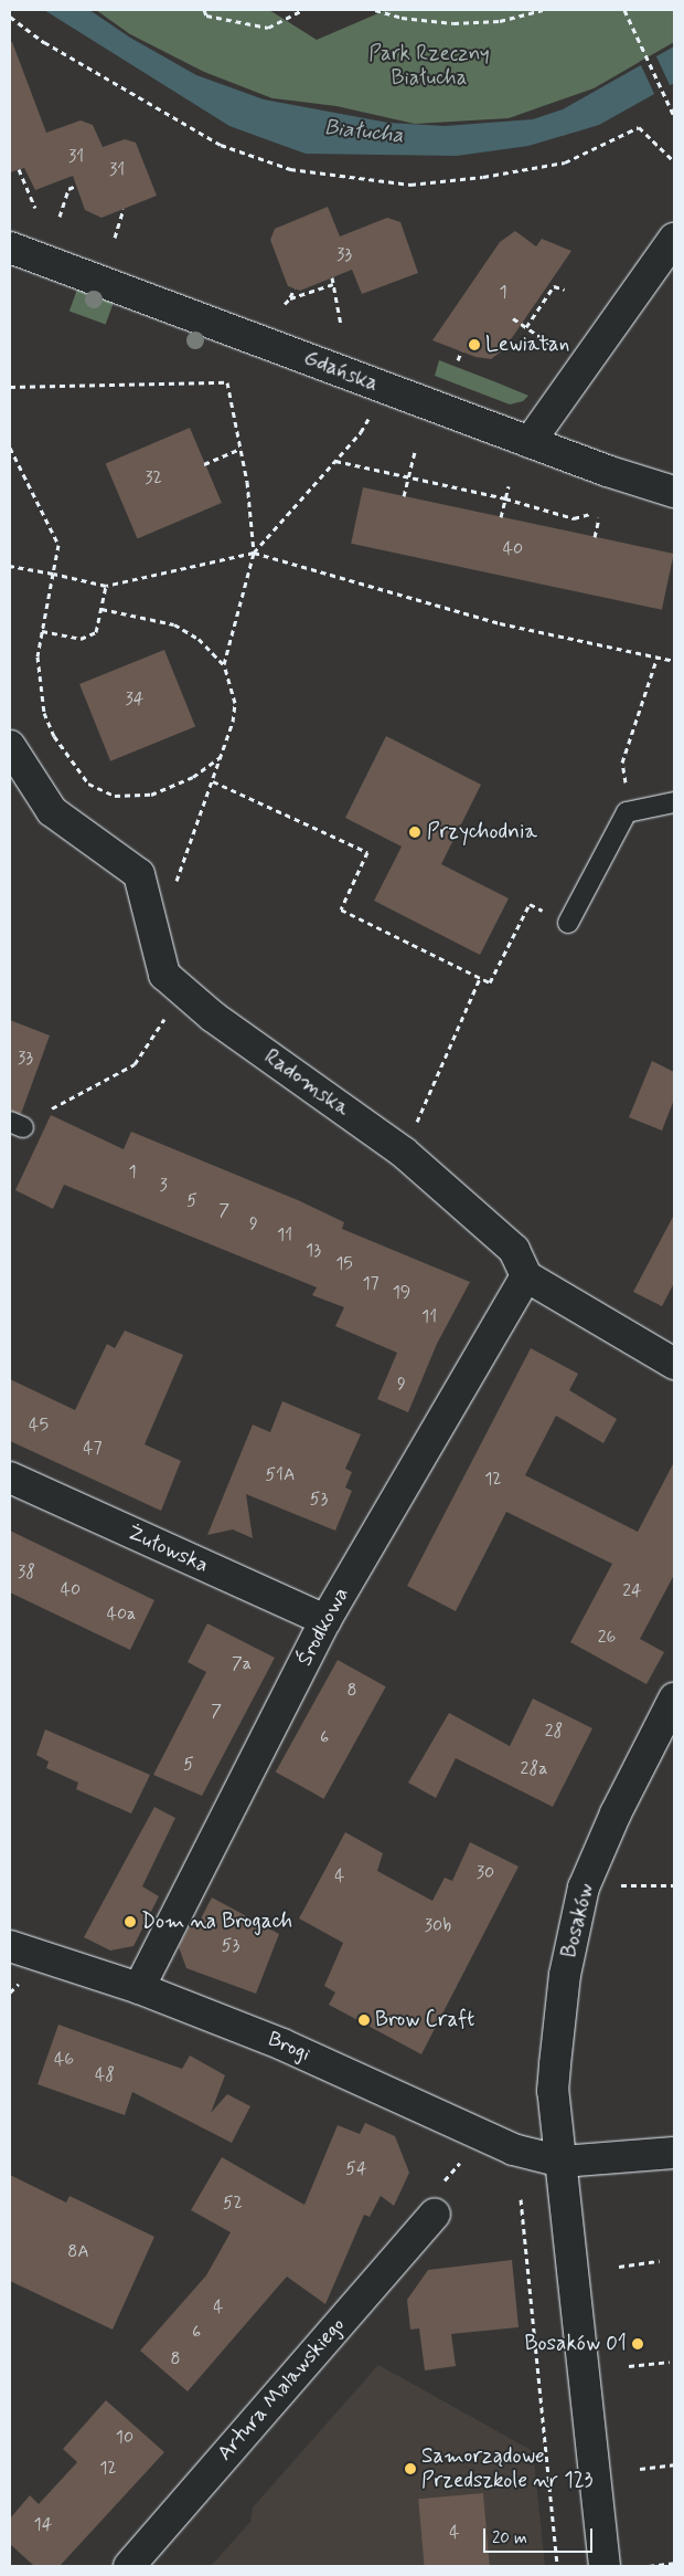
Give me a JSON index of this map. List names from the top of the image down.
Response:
{
  "streets": {
    "street": [
      "Gdańska",
      "Radomska",
      "Żułowska",
      "Środkowa",
      "Bosaków",
      "Brogi",
      "Artura Malawskiego"
    ]
  },
  "crossings": [
    ["Radomska", "Środkowa"],
    ["Żułowska", "Środkowa"],
    ["Środkowa", "Brogi"],
    ["Bosaków", "Brogi"]
  ],
  "water": ["Białucha"],
  "parks": ["Park Rzeczny Białucha"],
  "places": [
    "Lewiatan",
    "Przychodnia",
    "Dom na Brogach",
    "Brow Craft",
    "Bosaków 01",
    "Samorządowe Przedszkole nr 123"
  ],
  "house_numbers": [
    "31",
    "31",
    "33",
    "1",
    "32",
    "40",
    "34",
    "33",
    "1",
    "3",
    "5",
    "7",
    "9",
    "11",
    "13",
    "15",
    "17",
    "19",
    "11",
    "9",
    "45",
    "47",
    "51A",
    "12",
    "53",
    "38",
    "40",
    "24",
    "40a",
    "26",
    "7a",
    "8",
    "7",
    "28",
    "6",
    "5",
    "28a",
    "30",
    "4",
    "30b",
    "53",
    "46",
    "48",
    "54",
    "52",
    "8A",
    "4",
    "6",
    "8",
    "10",
    "12",
    "14",
    "4"
  ],
  "scale_bar": "20 m"
}
